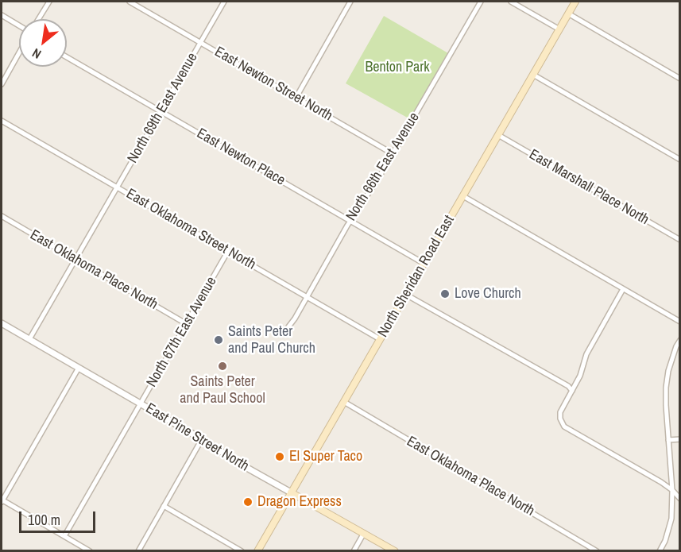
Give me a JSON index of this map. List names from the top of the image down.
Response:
{
  "streets": {
    "main road": ["North Sheridan Road East", "East Pine Street North"],
    "street": [
      "East Newton Street North",
      "North 69th East Avenue",
      "East Newton Place",
      "North 66th East Avenue",
      "East Marshall Place North",
      "East Oklahoma Street North",
      "East Oklahoma Place North",
      "North 67th East Avenue"
    ]
  },
  "crossings": [
    ["East Newton Street North", "North 69th East Avenue"],
    ["East Newton Street North", "North 66th East Avenue"],
    ["North 69th East Avenue", "East Newton Place"],
    ["North 69th East Avenue", "East Oklahoma Street North"],
    ["North 69th East Avenue", "East Oklahoma Place North"],
    ["North 69th East Avenue", "East Pine Street North"],
    ["East Newton Place", "North 66th East Avenue"],
    ["East Newton Place", "North Sheridan Road East"],
    ["North 66th East Avenue", "East Oklahoma Street North"],
    ["East Marshall Place North", "North Sheridan Road East"],
    ["East Oklahoma Street North", "North Sheridan Road East"],
    ["East Oklahoma Street North", "North 67th East Avenue"],
    ["East Oklahoma Place North", "North Sheridan Road East"],
    ["East Oklahoma Place North", "North 67th East Avenue"],
    ["North Sheridan Road East", "East Pine Street North"],
    ["North 67th East Avenue", "East Pine Street North"]
  ],
  "parks": ["Benton Park"],
  "places": [
    "Love Church",
    "Saints Peter and Paul Church",
    "Saints Peter and Paul School",
    "El Super Taco",
    "Dragon Express"
  ],
  "scale_bar": "100 m",
  "north": "bottom left"
}
